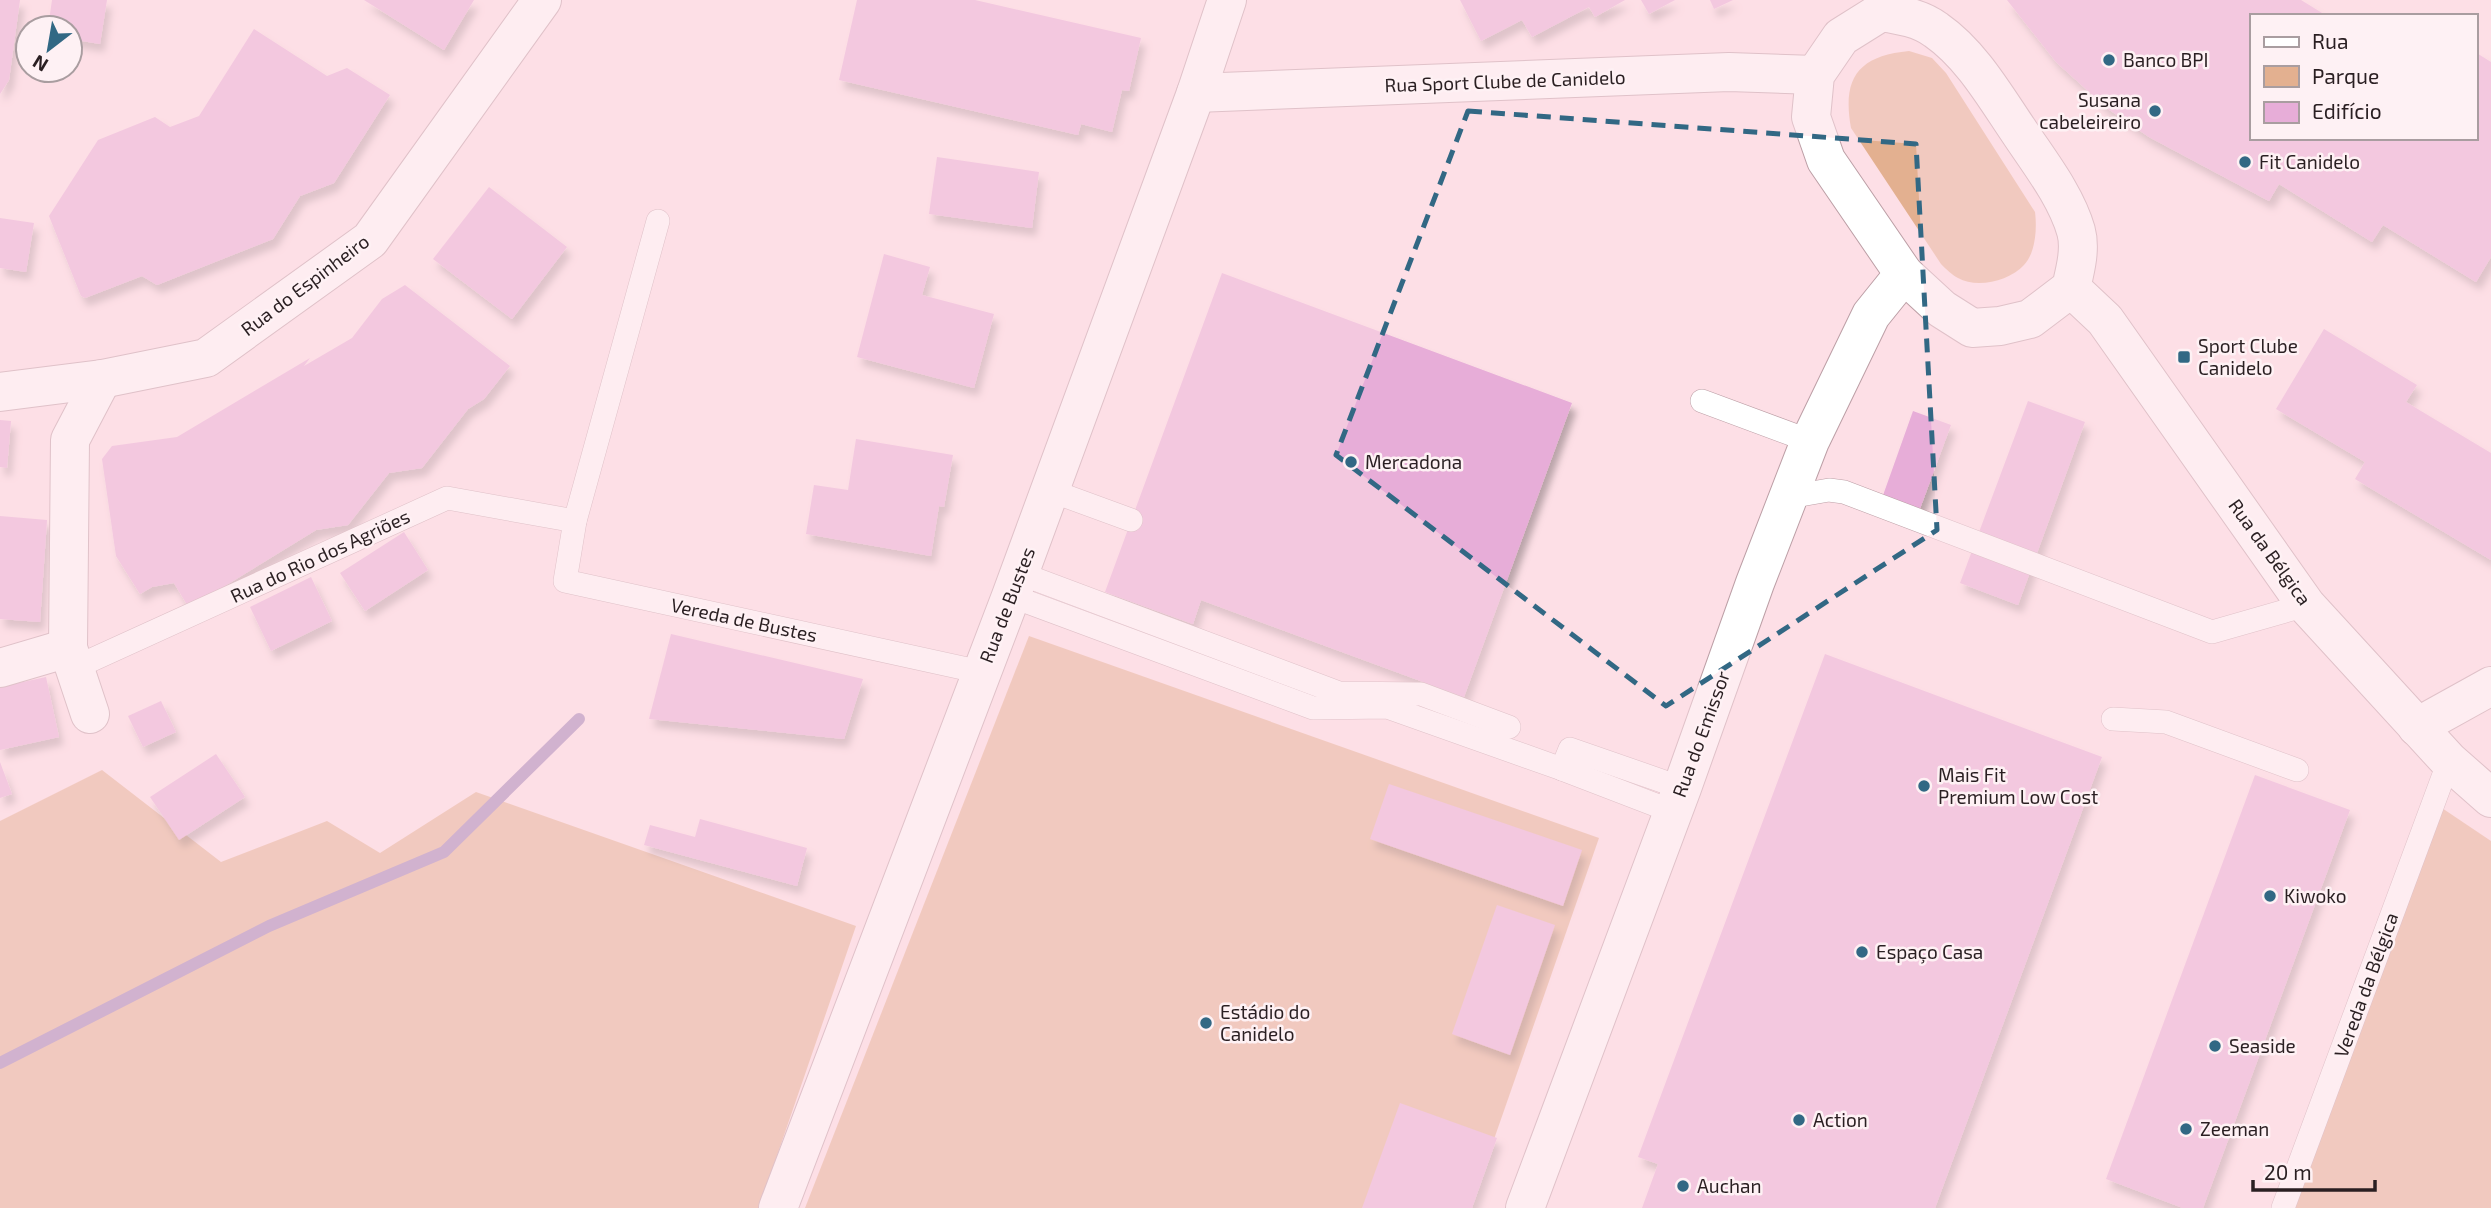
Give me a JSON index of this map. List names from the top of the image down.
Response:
{
  "streets": {
    "main road": [
      "Rua Sport Clube de Canidelo",
      "Rua do Espinheiro",
      "Rua da Bélgica",
      "Rua de Bustes",
      "Rua do Emissor"
    ],
    "lane": ["Rua do Rio dos Agriões", "Vereda de Bustes", "Vereda da Bélgica"]
  },
  "crossings": [
    ["Rua Sport Clube de Canidelo", "Rua de Bustes"],
    ["Rua da Bélgica", "Vereda da Bélgica"],
    ["Rua do Rio dos Agriões", "Vereda de Bustes"],
    ["Rua de Bustes", "Vereda de Bustes"]
  ],
  "places": {
    "other": [
      "Banco BPI",
      "Susana cabeleireiro",
      "Fit Canidelo",
      "Mercadona",
      "Mais Fit Premium Low Cost",
      "Kiwoko",
      "Espaço Casa",
      "Estádio do Canidelo",
      "Seaside",
      "Action",
      "Zeeman",
      "Auchan"
    ],
    "transit": ["Sport Clube Canidelo"]
  },
  "legend": ["Rua", "Parque", "Edifício"],
  "scale_bar": "20 m",
  "north": "bottom left"
}
